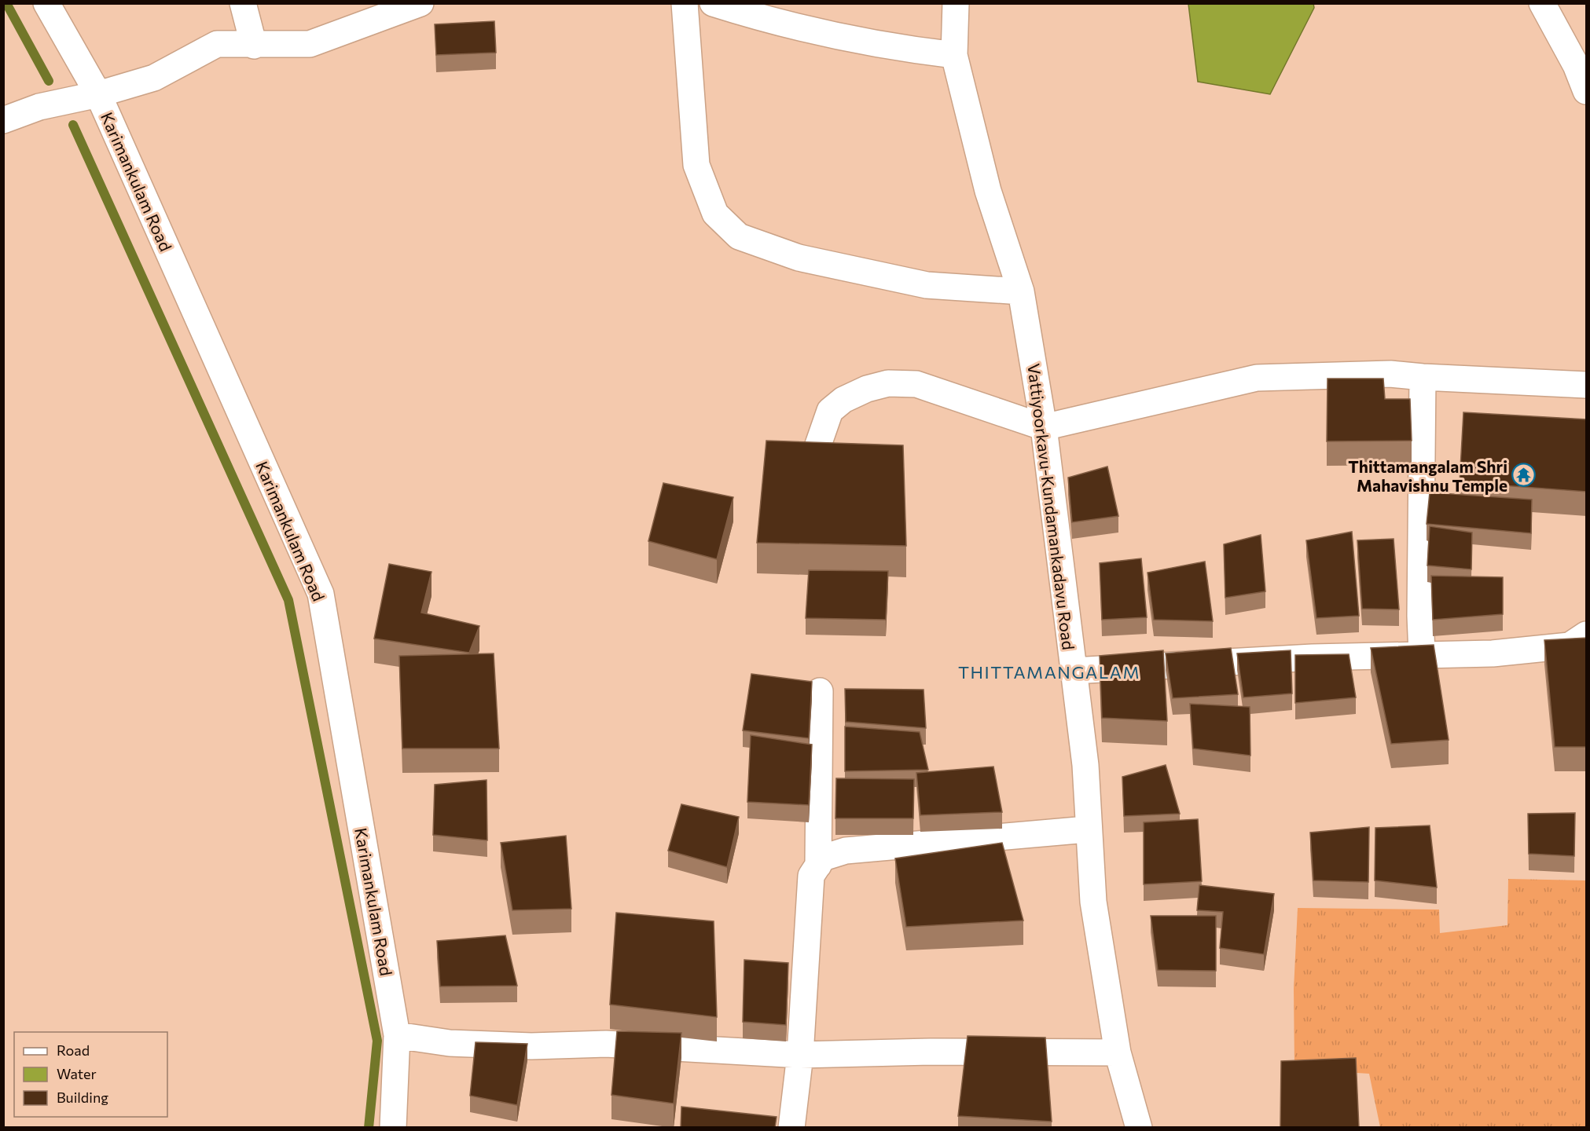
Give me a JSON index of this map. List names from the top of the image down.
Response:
{
  "streets": {
    "street": ["Karimankulam Road", "Vattiyoorkavu-Kundamankadavu Road"]
  },
  "districts": ["THITTAMANGALAM"],
  "places": {
    "temple": ["Thittamangalam Shri Mahavishnu Temple"]
  },
  "legend": ["Road", "Water", "Building"]
}
